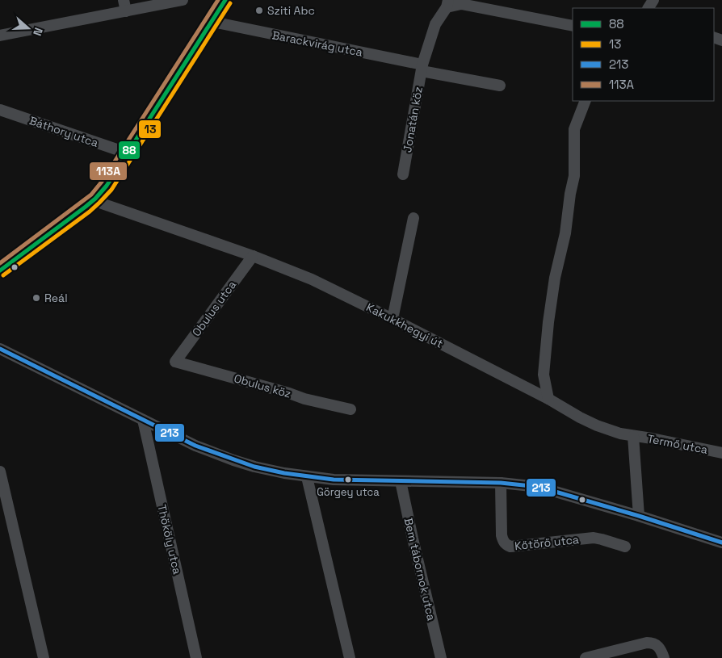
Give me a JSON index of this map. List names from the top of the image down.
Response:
{
  "streets": {
    "street": [
      "Barackvirág utca",
      "Jonatán köz",
      "Báthory utca",
      "Obulus utca",
      "Kakukkhegyi út",
      "Obulus köz",
      "Termő utca",
      "Thököly utca",
      "Kőtörő utca",
      "Bem tábornok utca"
    ]
  },
  "crossings": [
    ["Barackvirág utca", "Jonatán köz"],
    ["Obulus utca", "Kakukkhegyi út"],
    ["Obulus utca", "Obulus köz"],
    ["Kakukkhegyi út", "Termő utca"]
  ],
  "places": ["Sziti Abc", "Reál", "Görgey utca"],
  "lines": [
    "transit line 88",
    "transit line 113A",
    "transit line 13",
    "transit line 213"
  ],
  "legend": [
    "88",
    "13",
    "213",
    "113A"
  ],
  "north": "right"
}
